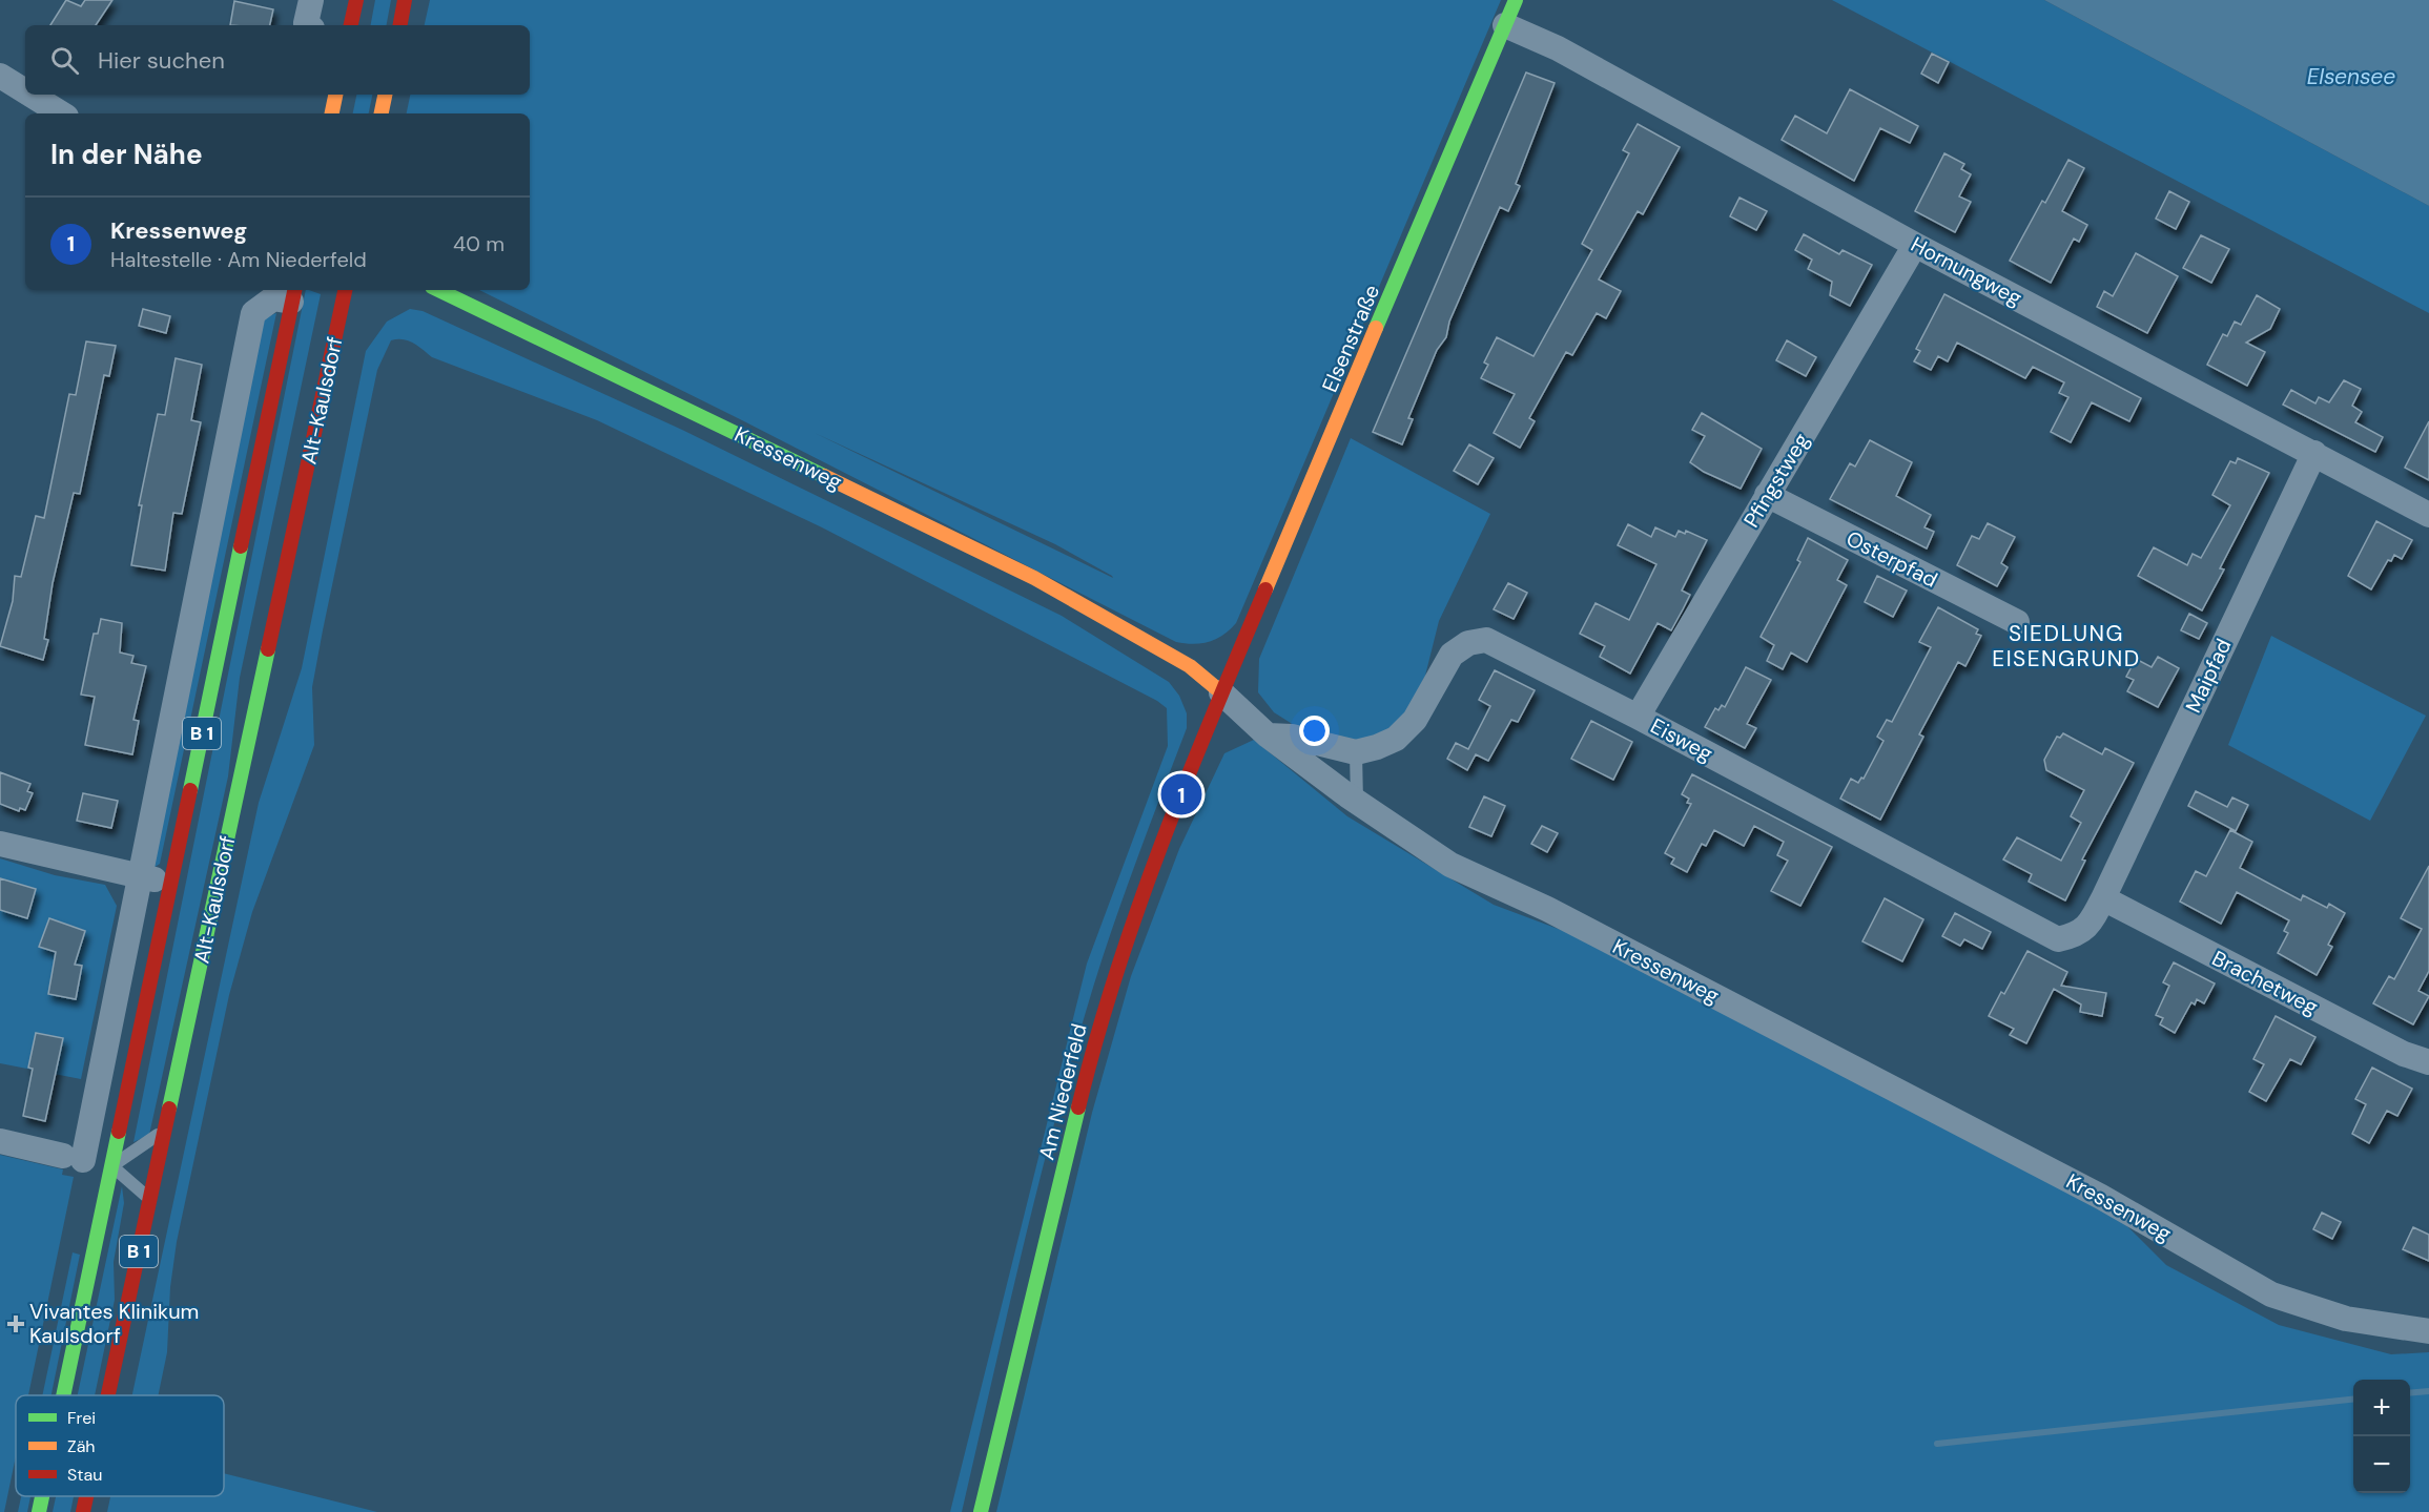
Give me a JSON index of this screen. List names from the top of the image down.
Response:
{
  "streets": {
    "main road": [
      "Elsenstraße",
      "Alt-Kaulsdorf",
      "Kressenweg",
      "B 1",
      "Am Niederfeld"
    ],
    "street": [
      "Hornungweg",
      "Pfingstweg",
      "Osterpfad",
      "Maipfad",
      "Eisweg",
      "Brachetweg"
    ]
  },
  "crossings": [
    ["Hornungweg", "Elsenstraße"],
    ["Hornungweg", "Pfingstweg"],
    ["Hornungweg", "Maipfad"],
    ["Elsenstraße", "Kressenweg"],
    ["Elsenstraße", "Am Niederfeld"],
    ["Kressenweg", "Am Niederfeld"],
    ["Pfingstweg", "Osterpfad"],
    ["Pfingstweg", "Eisweg"],
    ["Maipfad", "Eisweg"],
    ["Maipfad", "Brachetweg"],
    ["Eisweg", "Brachetweg"]
  ],
  "districts": ["SIEDLUNG EISENGRUND"],
  "water": ["Elsensee"],
  "places": {
    "health": ["Vivantes Klinikum Kaulsdorf"]
  },
  "legend": ["Frei", "Zäh", "Stau"],
  "page": {
    "search": "Hier suchen",
    "heading": "In der Nähe",
    "list": [
      {
        "mark": "1",
        "name": "Kressenweg",
        "note": "Haltestelle · Am Niederfeld",
        "value": "40 m"
      }
    ],
    "pins": "1",
    "map_buttons": ["+", "−"]
  }
}
